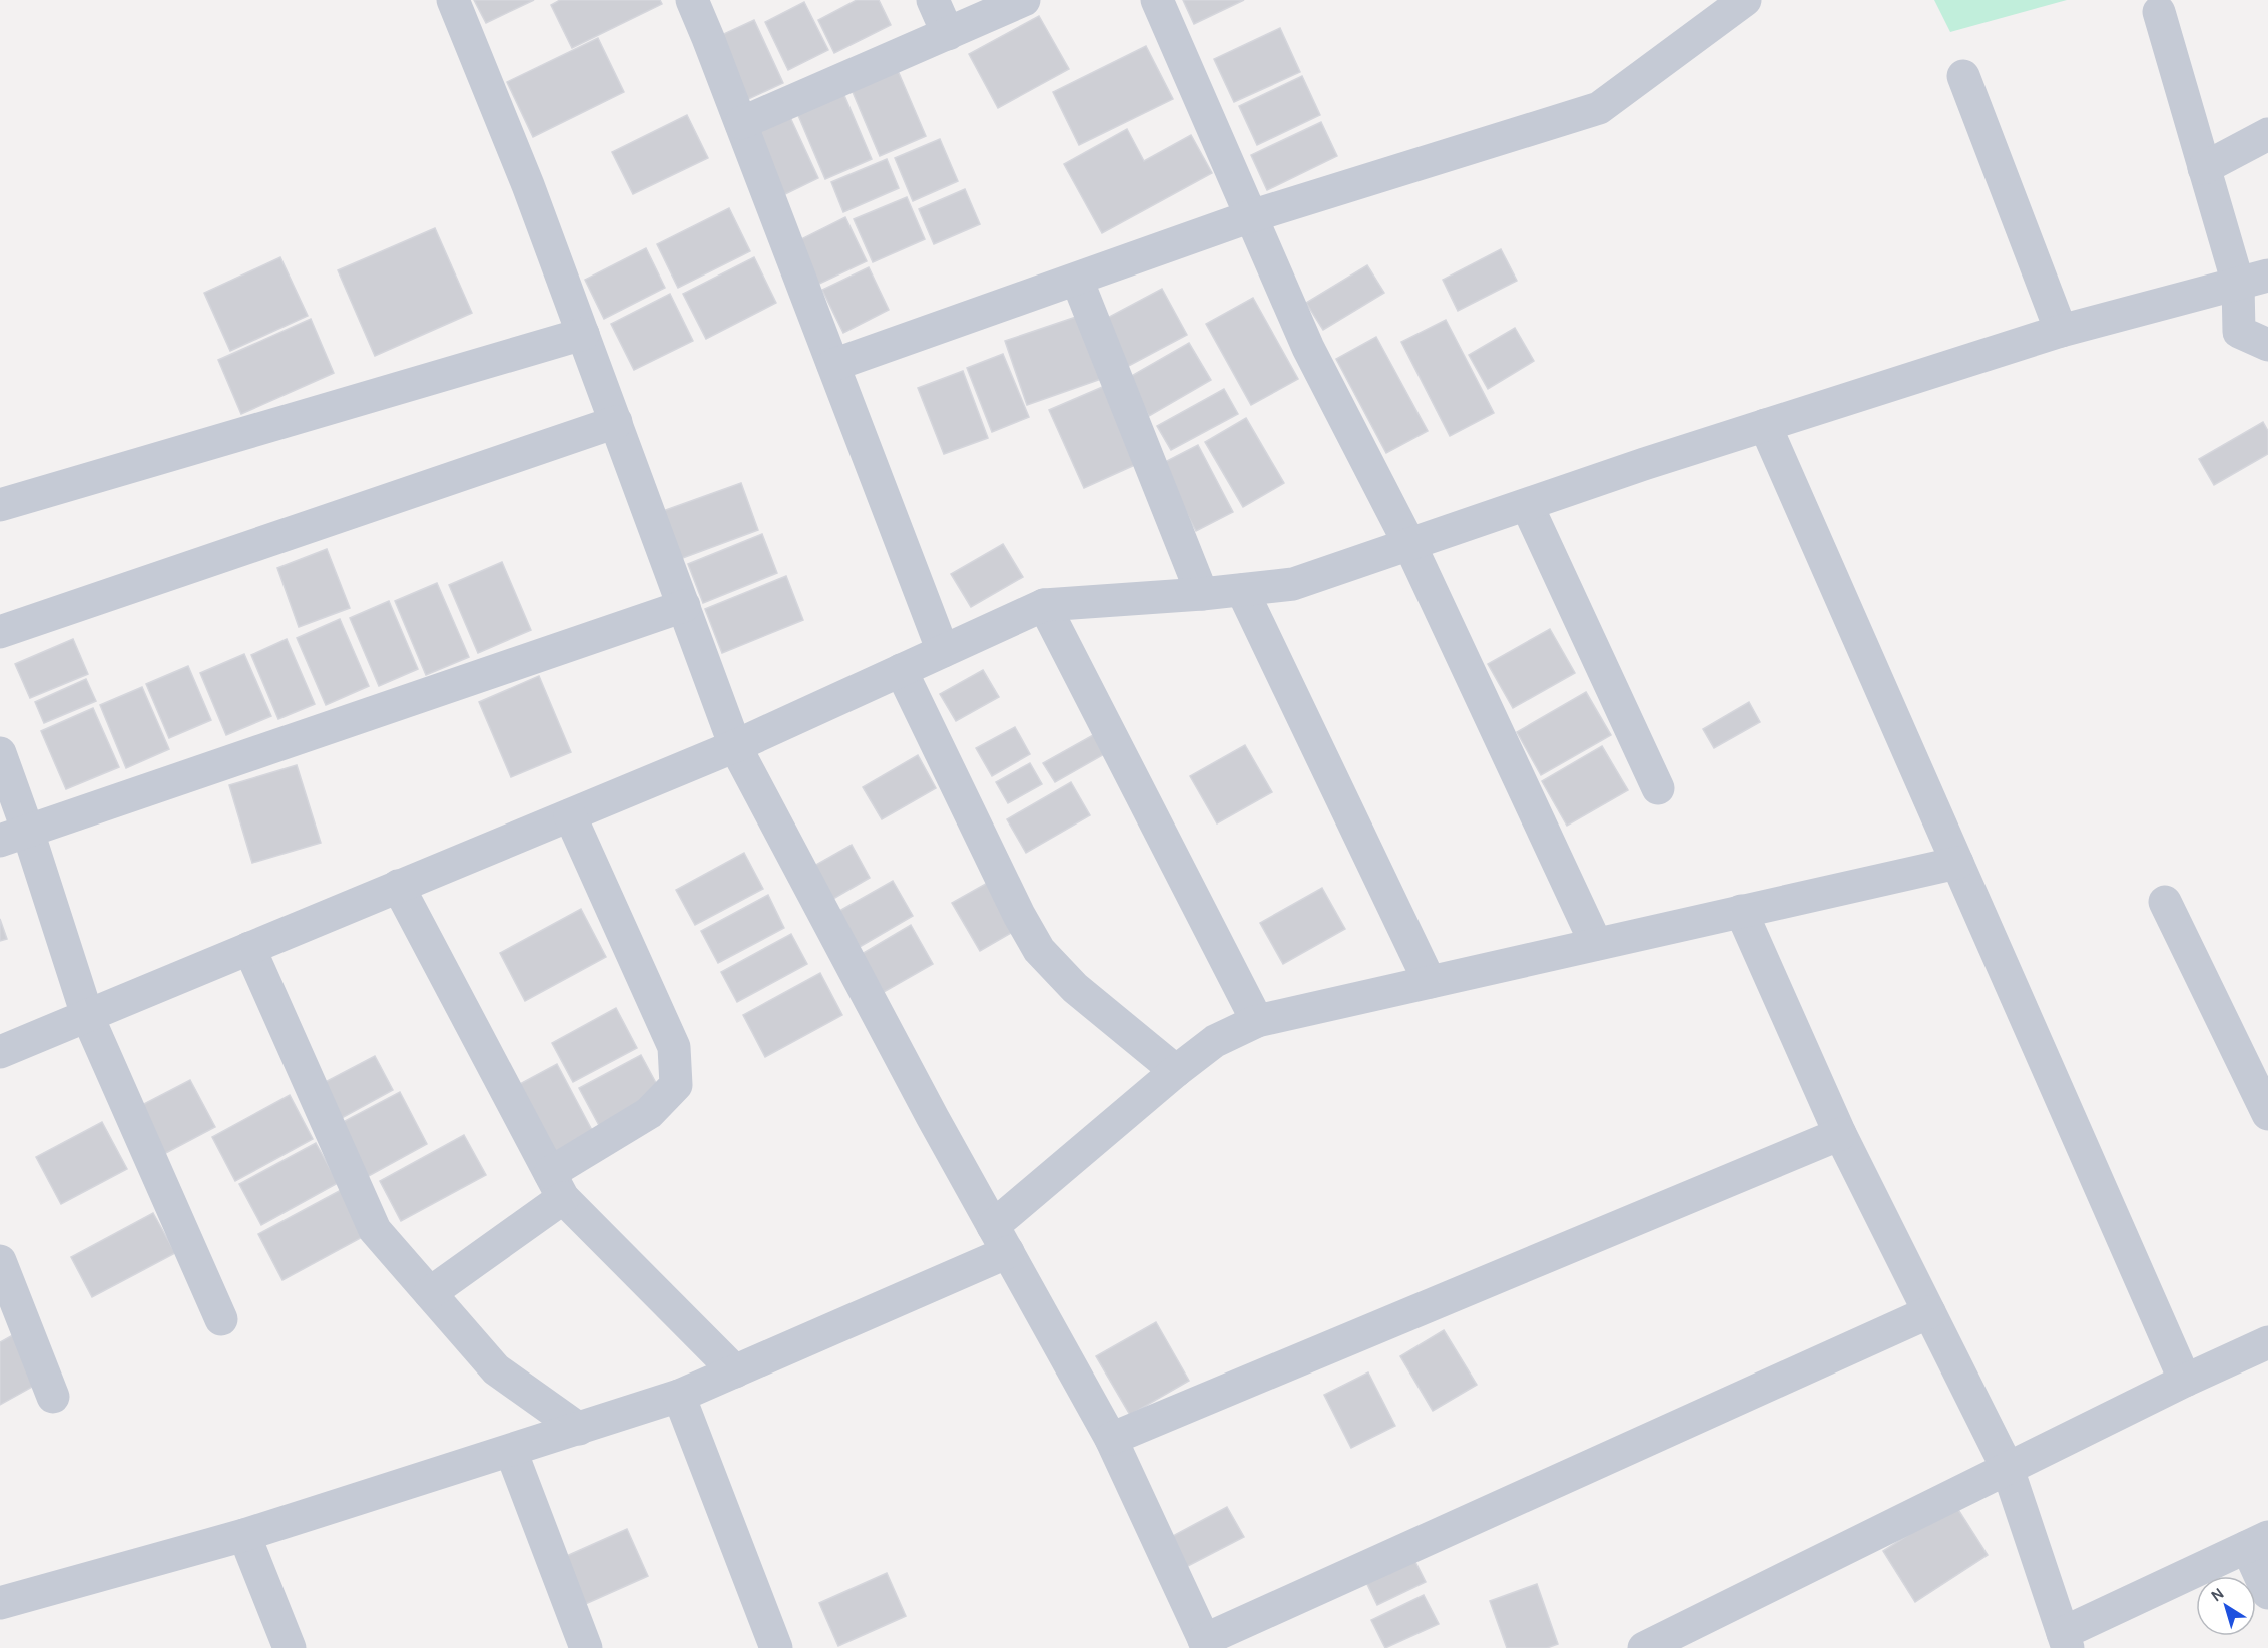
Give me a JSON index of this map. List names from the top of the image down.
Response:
{
  "north": "top left"
}
